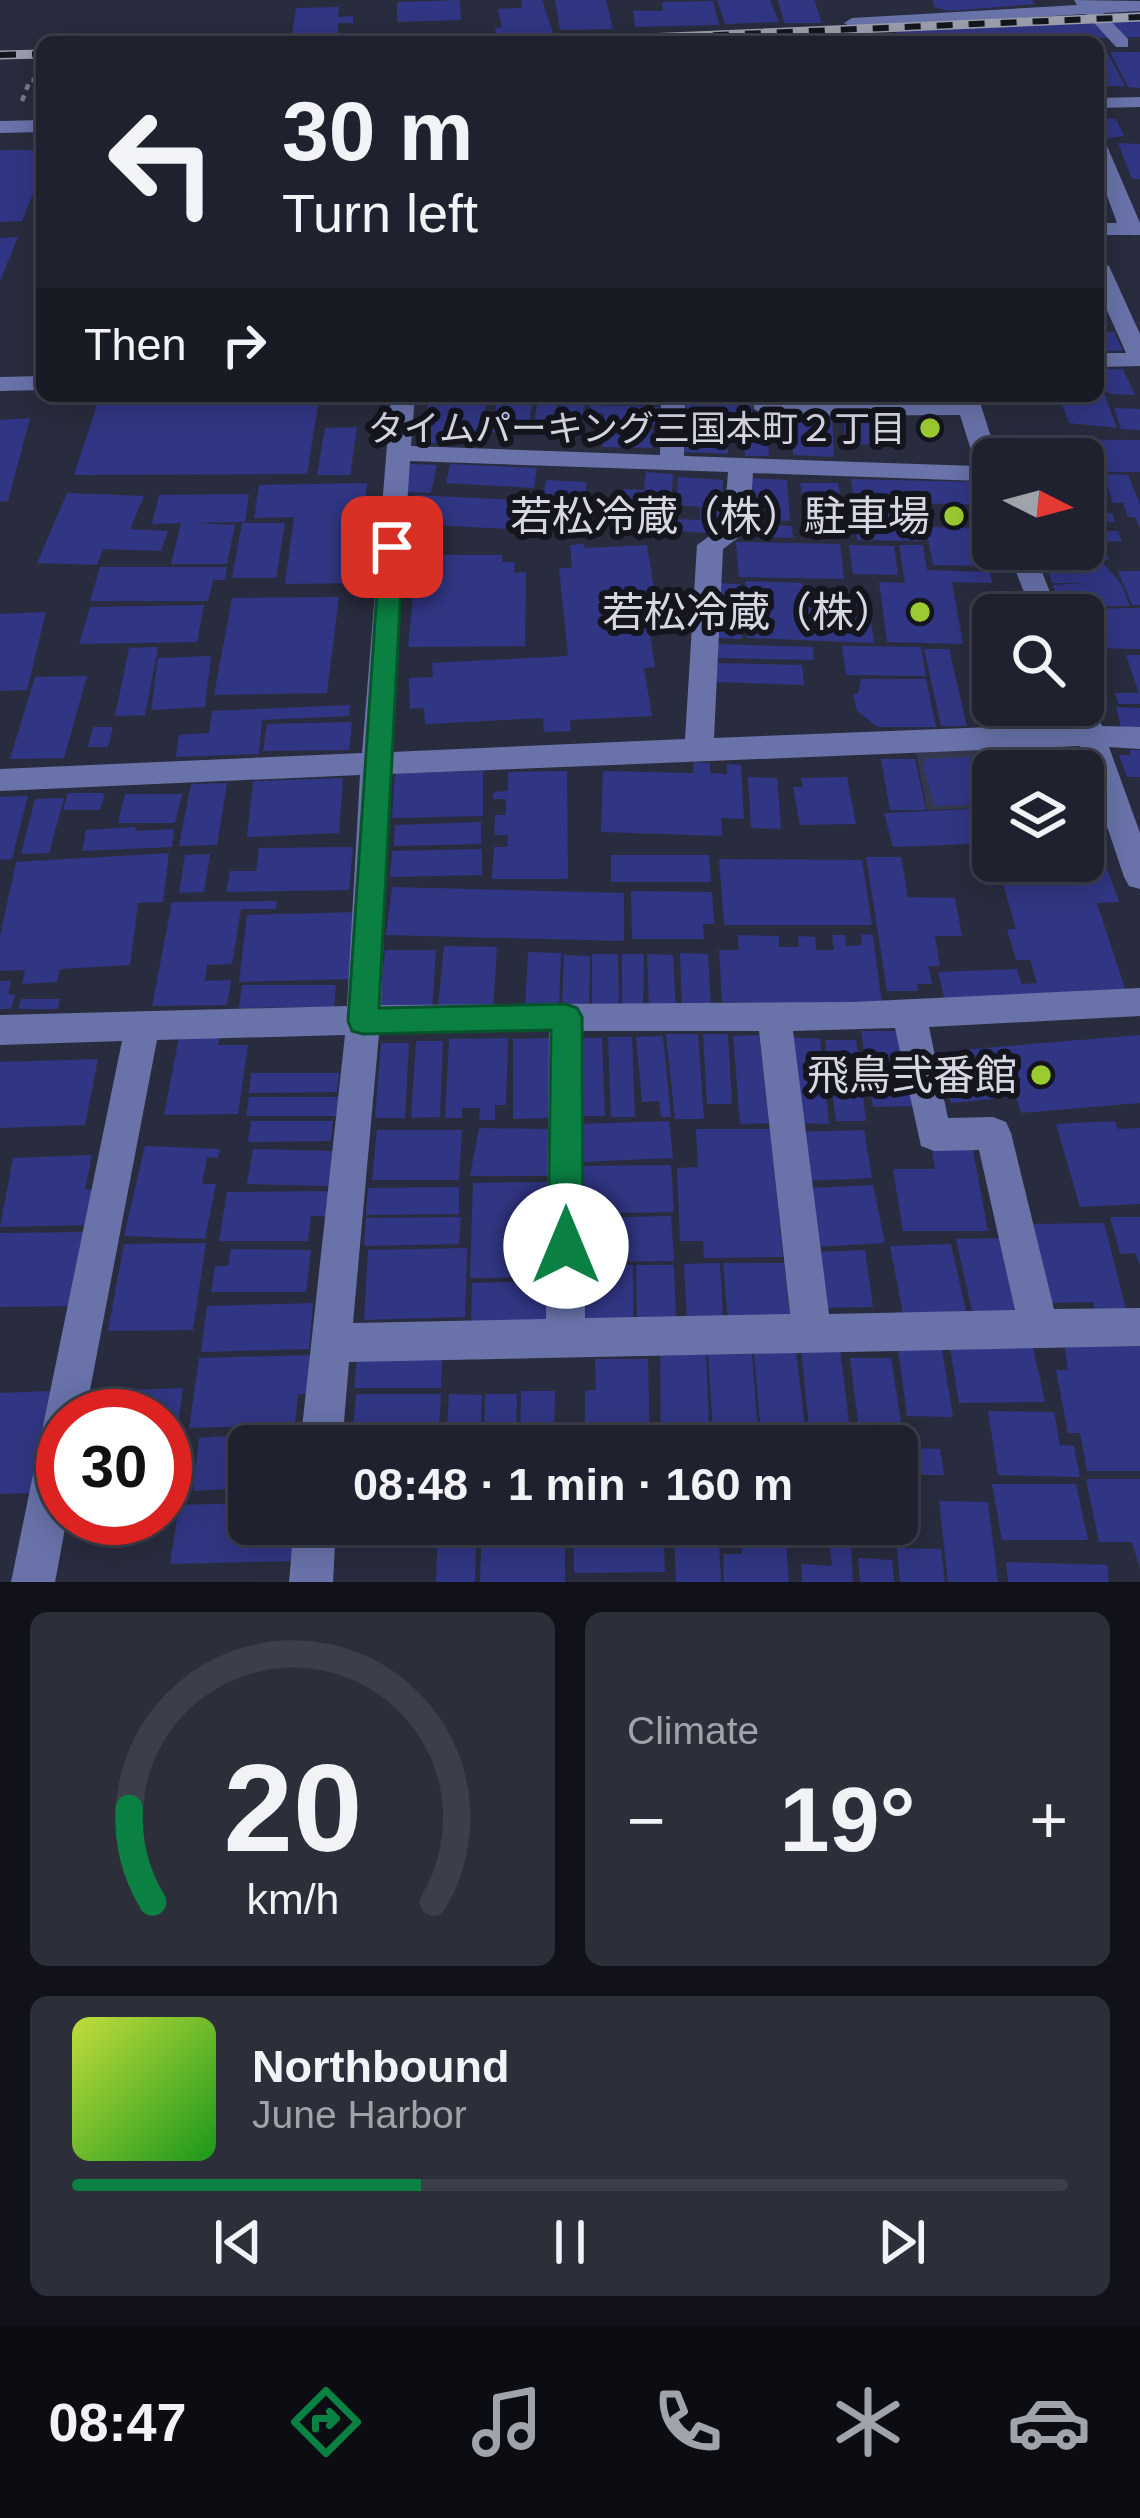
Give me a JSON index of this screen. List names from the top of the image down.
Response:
{
  "places": [
    "タイムパーキング三国本町２丁目",
    "若松冷蔵（株）駐車場",
    "若松冷蔵（株）",
    "飛鳥弐番館"
  ],
  "north": "right",
  "page": {
    "turn": ["30 m", "Turn left"],
    "then": "Then",
    "limit": "30",
    "trip": "08:48 · 1 min · 160 m",
    "tile": "Climate",
    "heat": ["−", "19°", "+"],
    "song": ["Northbound", "June Harbor"],
    "tabs": "08:47",
    "gauge": ["20", "km/h"]
  }
}
